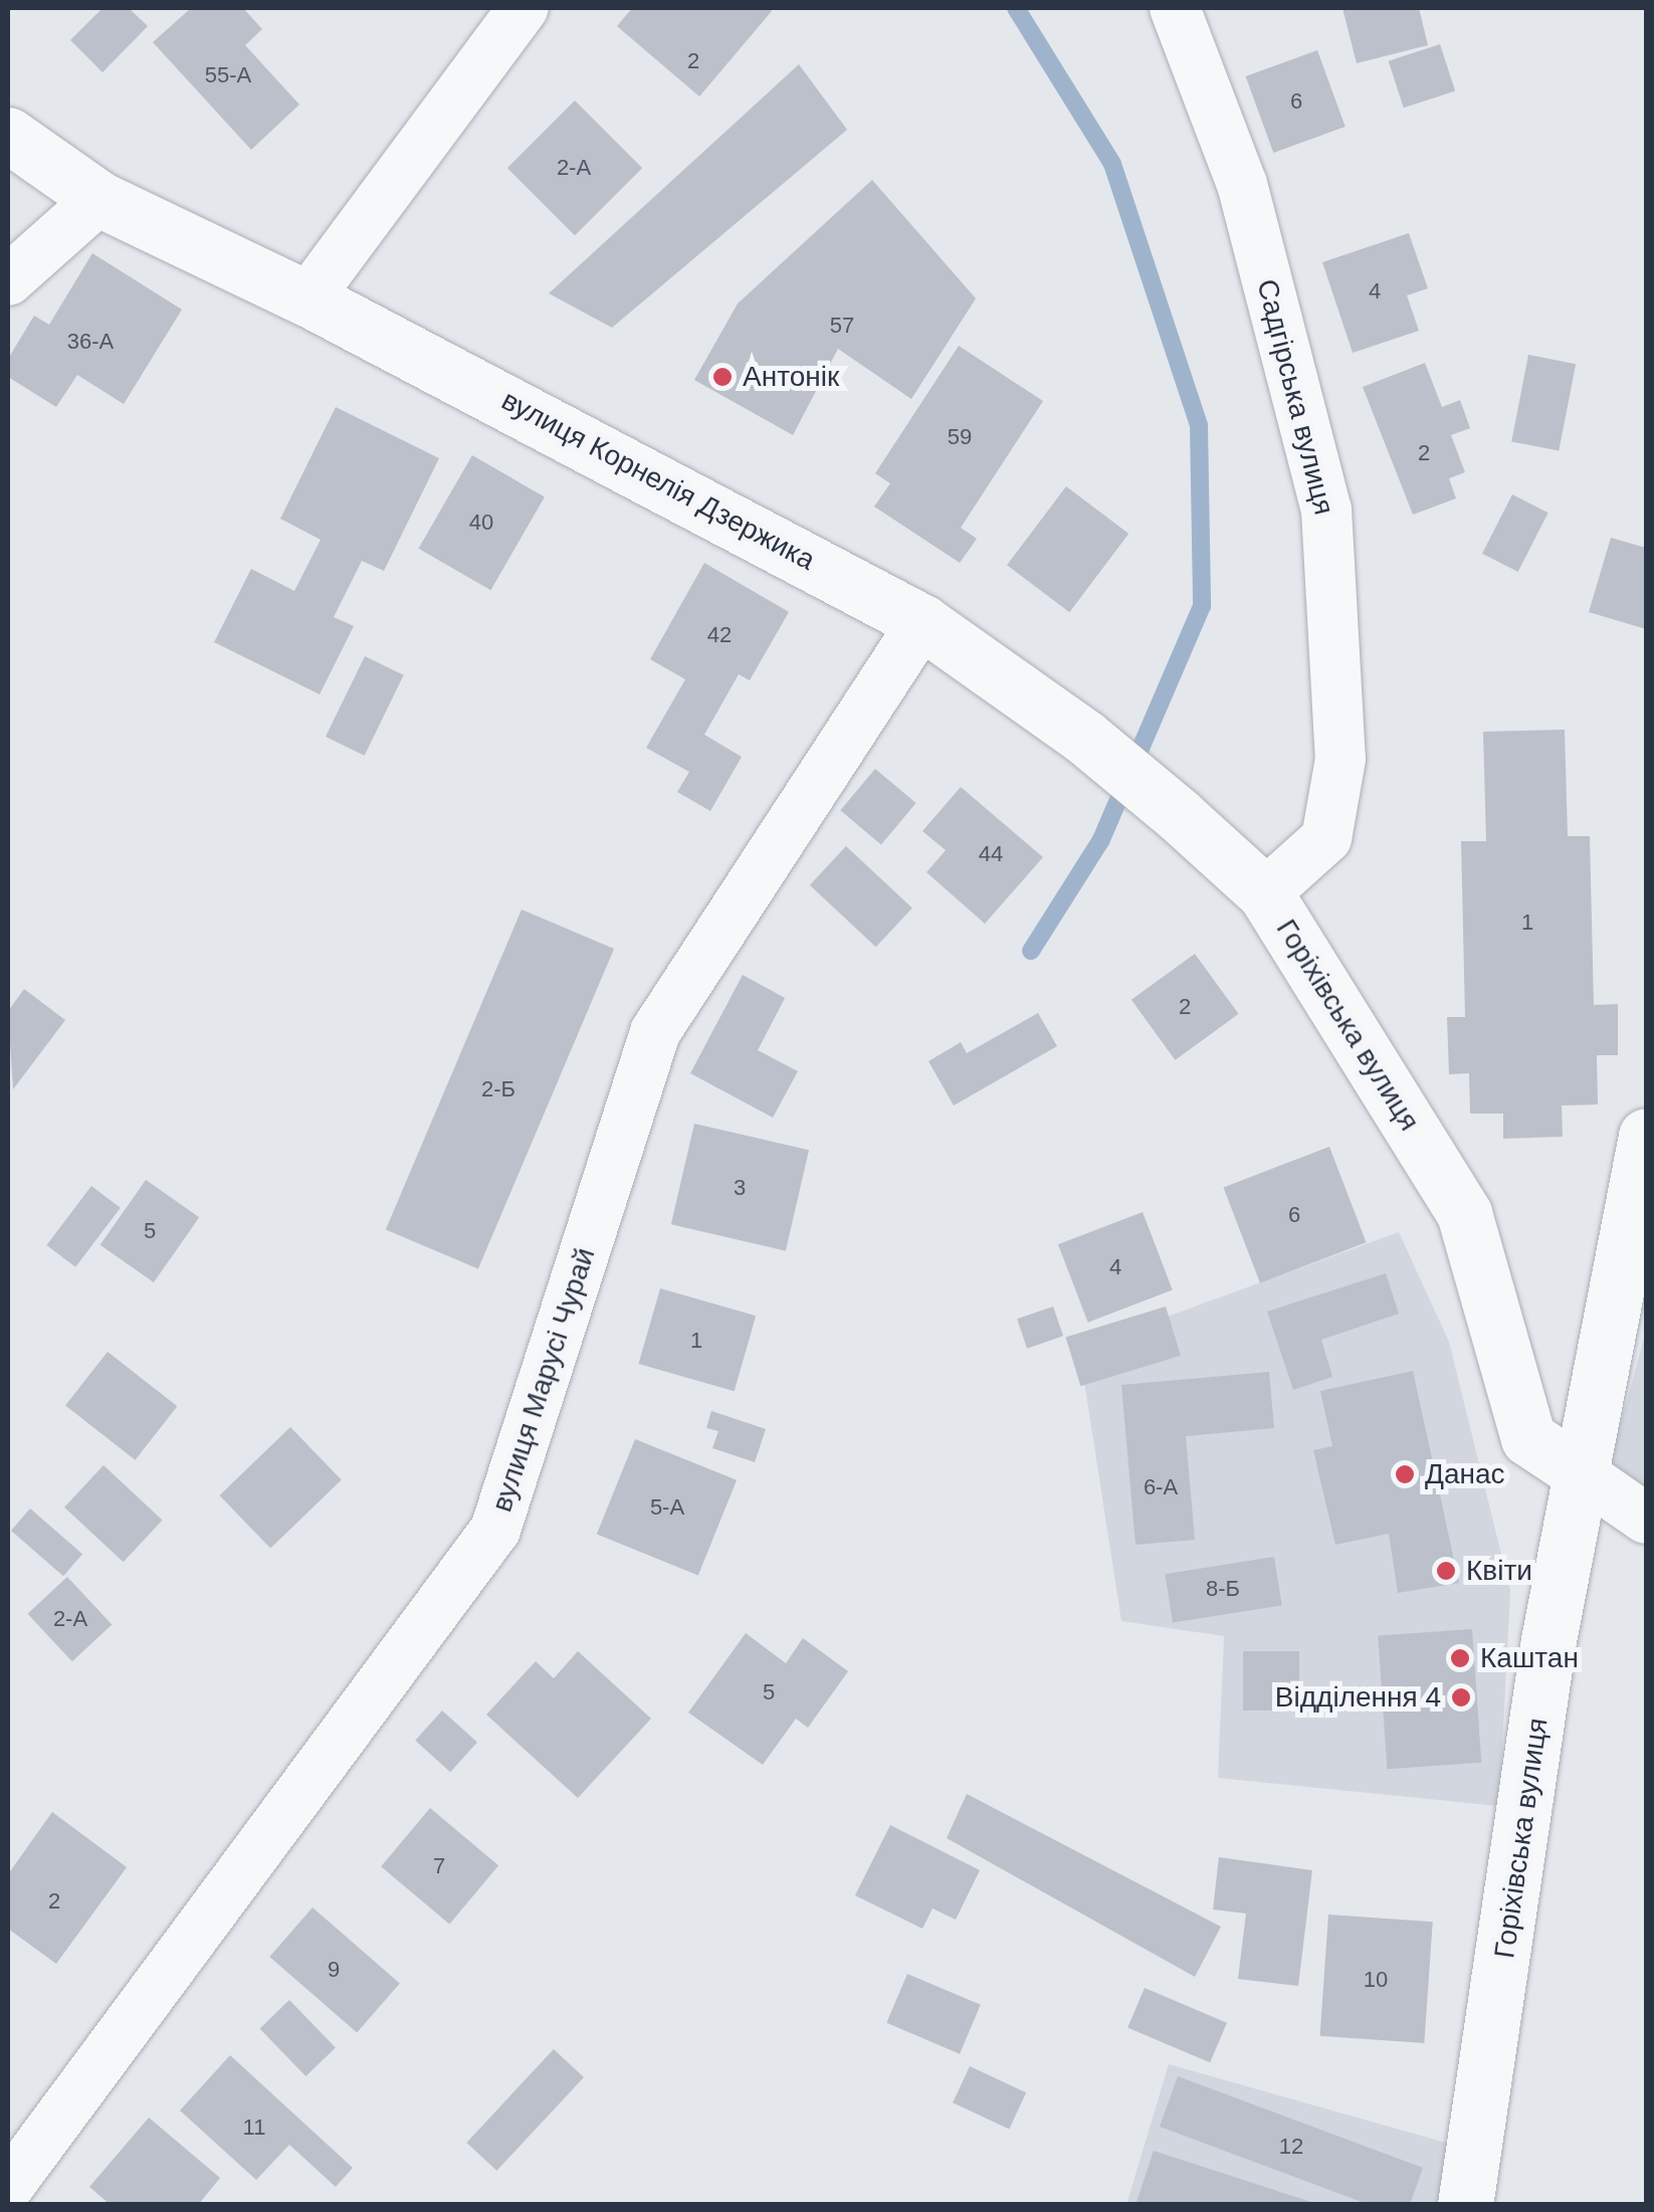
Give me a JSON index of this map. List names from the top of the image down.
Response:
{
  "streets": {
    "street": [
      "Садгірська вулиця",
      "вулиця Корнелія Дзержика",
      "Горіхівська вулиця",
      "вулиця Марусі Чурай"
    ]
  },
  "crossings": [
    ["Садгірська вулиця", "вулиця Корнелія Дзержика"],
    ["Садгірська вулиця", "Горіхівська вулиця"],
    ["вулиця Корнелія Дзержика", "Горіхівська вулиця"],
    ["вулиця Корнелія Дзержика", "вулиця Марусі Чурай"]
  ],
  "places": [
    "Антонік",
    "Данас",
    "Квіти",
    "Каштан",
    "Відділення 4"
  ],
  "house_numbers": [
    "2",
    "55-А",
    "6",
    "2-А",
    "4",
    "57",
    "36-А",
    "59",
    "2",
    "40",
    "42",
    "44",
    "1",
    "2",
    "2-Б",
    "3",
    "6",
    "5",
    "4",
    "1",
    "6-А",
    "5-А",
    "8-Б",
    "2-А",
    "5",
    "7",
    "2",
    "9",
    "10",
    "11",
    "12"
  ]
}
